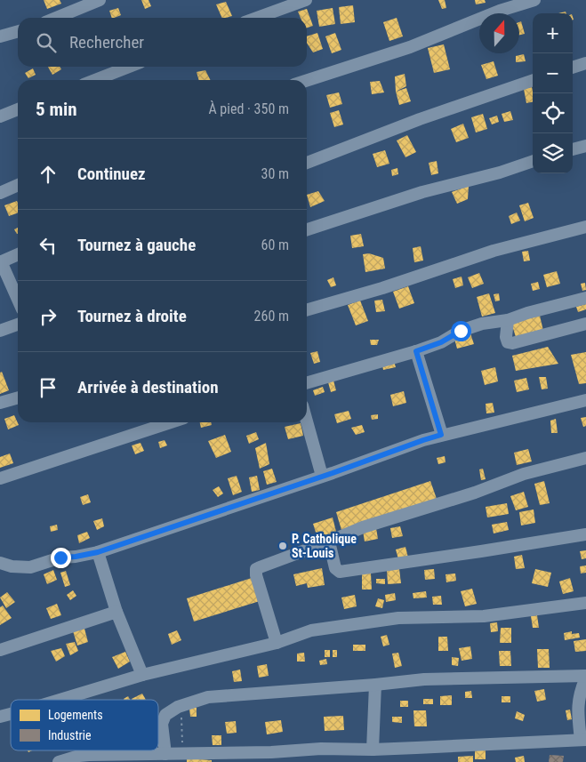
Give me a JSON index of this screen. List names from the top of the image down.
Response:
{
  "places": ["P. Catholique St-Louis"],
  "legend": ["Logements", "Industrie"],
  "north": "top",
  "page": {
    "map_buttons": ["+", "−"],
    "search": "Rechercher",
    "heading": ["5 min", "À pied · 350 m"],
    "list": [
      ["Continuez", "30 m"],
      ["Tournez à gauche", "60 m"],
      ["Tournez à droite", "260 m"],
      "Arrivée à destination"
    ]
  }
}
